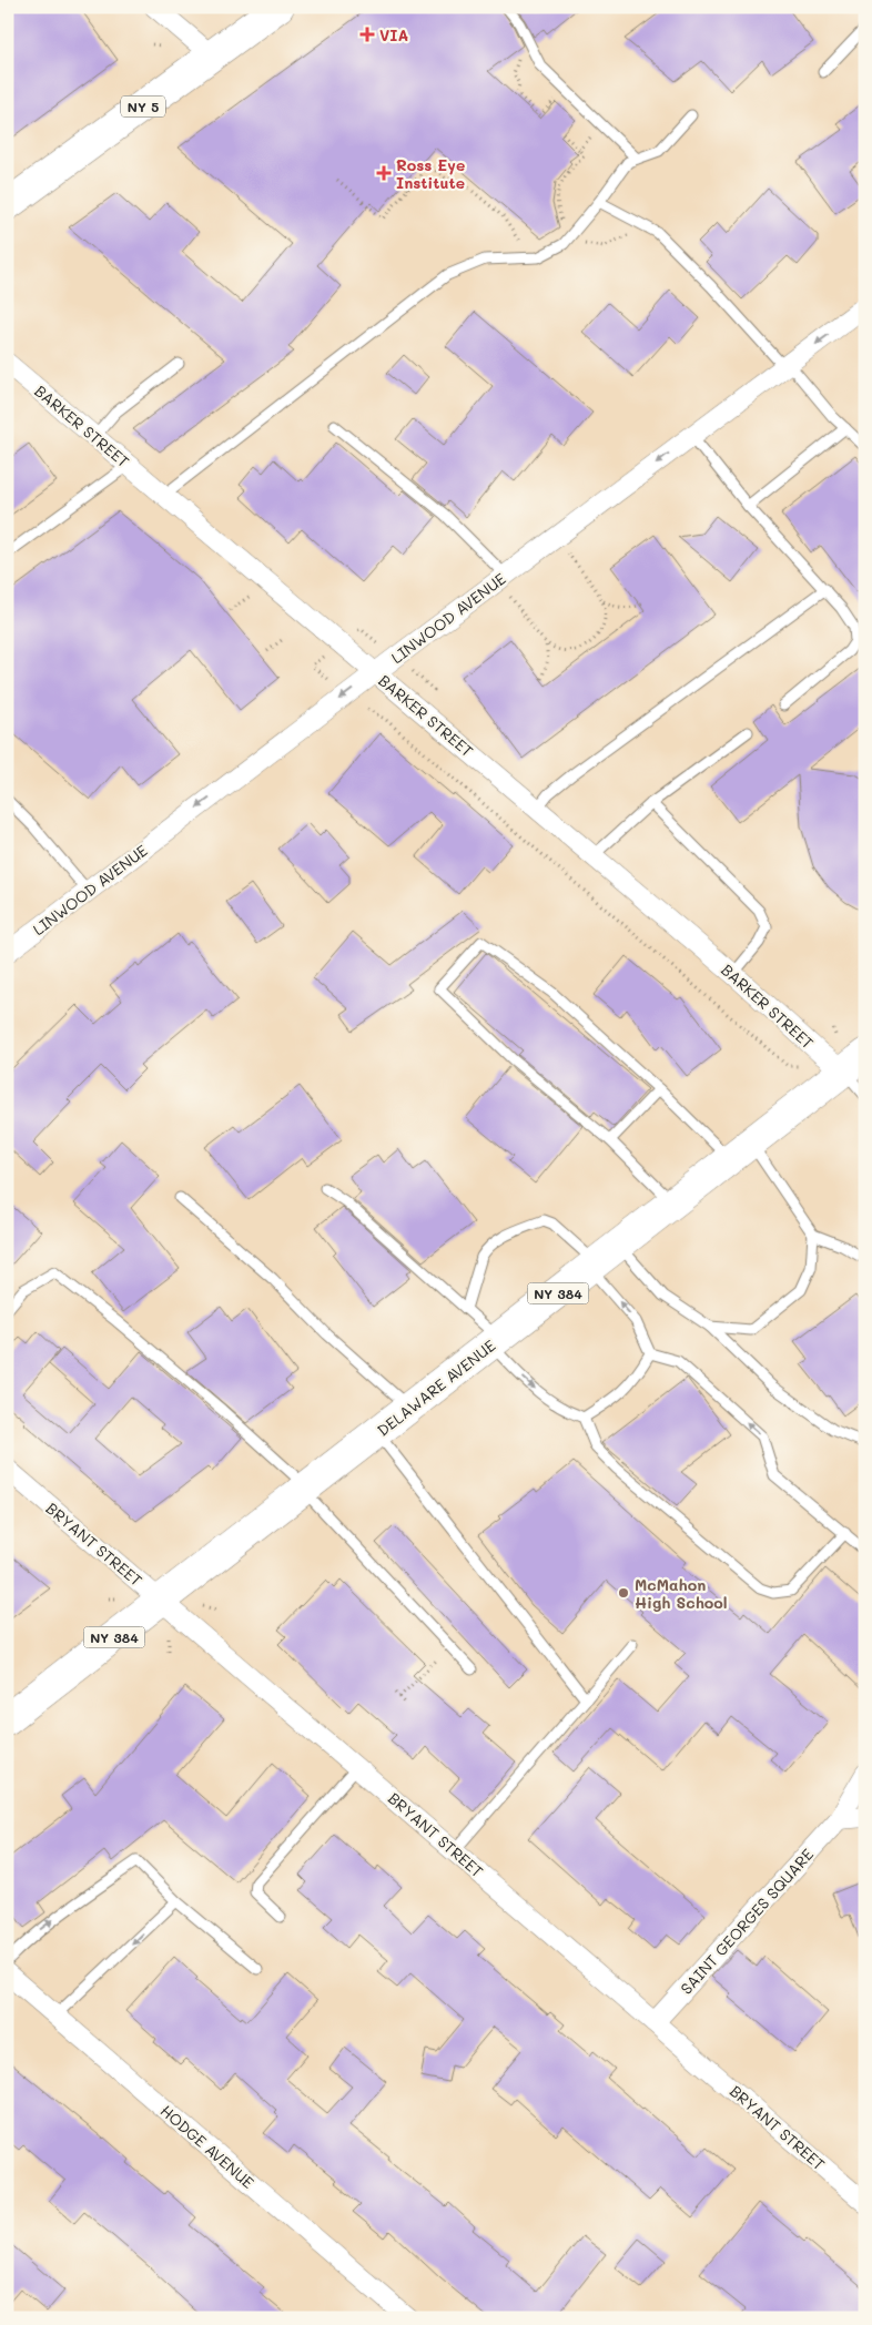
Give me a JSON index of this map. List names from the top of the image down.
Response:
{
  "streets": {
    "main road": ["NY 5", "NY 384", "DELAWARE AVENUE"],
    "street": [
      "BARKER STREET",
      "LINWOOD AVENUE",
      "BRYANT STREET",
      "SAINT GEORGES SQUARE",
      "HODGE AVENUE"
    ]
  },
  "crossings": [
    ["BARKER STREET", "LINWOOD AVENUE"],
    ["BARKER STREET", "DELAWARE AVENUE"],
    ["DELAWARE AVENUE", "BRYANT STREET"],
    ["BRYANT STREET", "SAINT GEORGES SQUARE"]
  ],
  "one_way": ["LINWOOD AVENUE"],
  "places": {
    "health": ["VIA", "Ross Eye Institute"],
    "other": ["McMahon High School"]
  }
}
